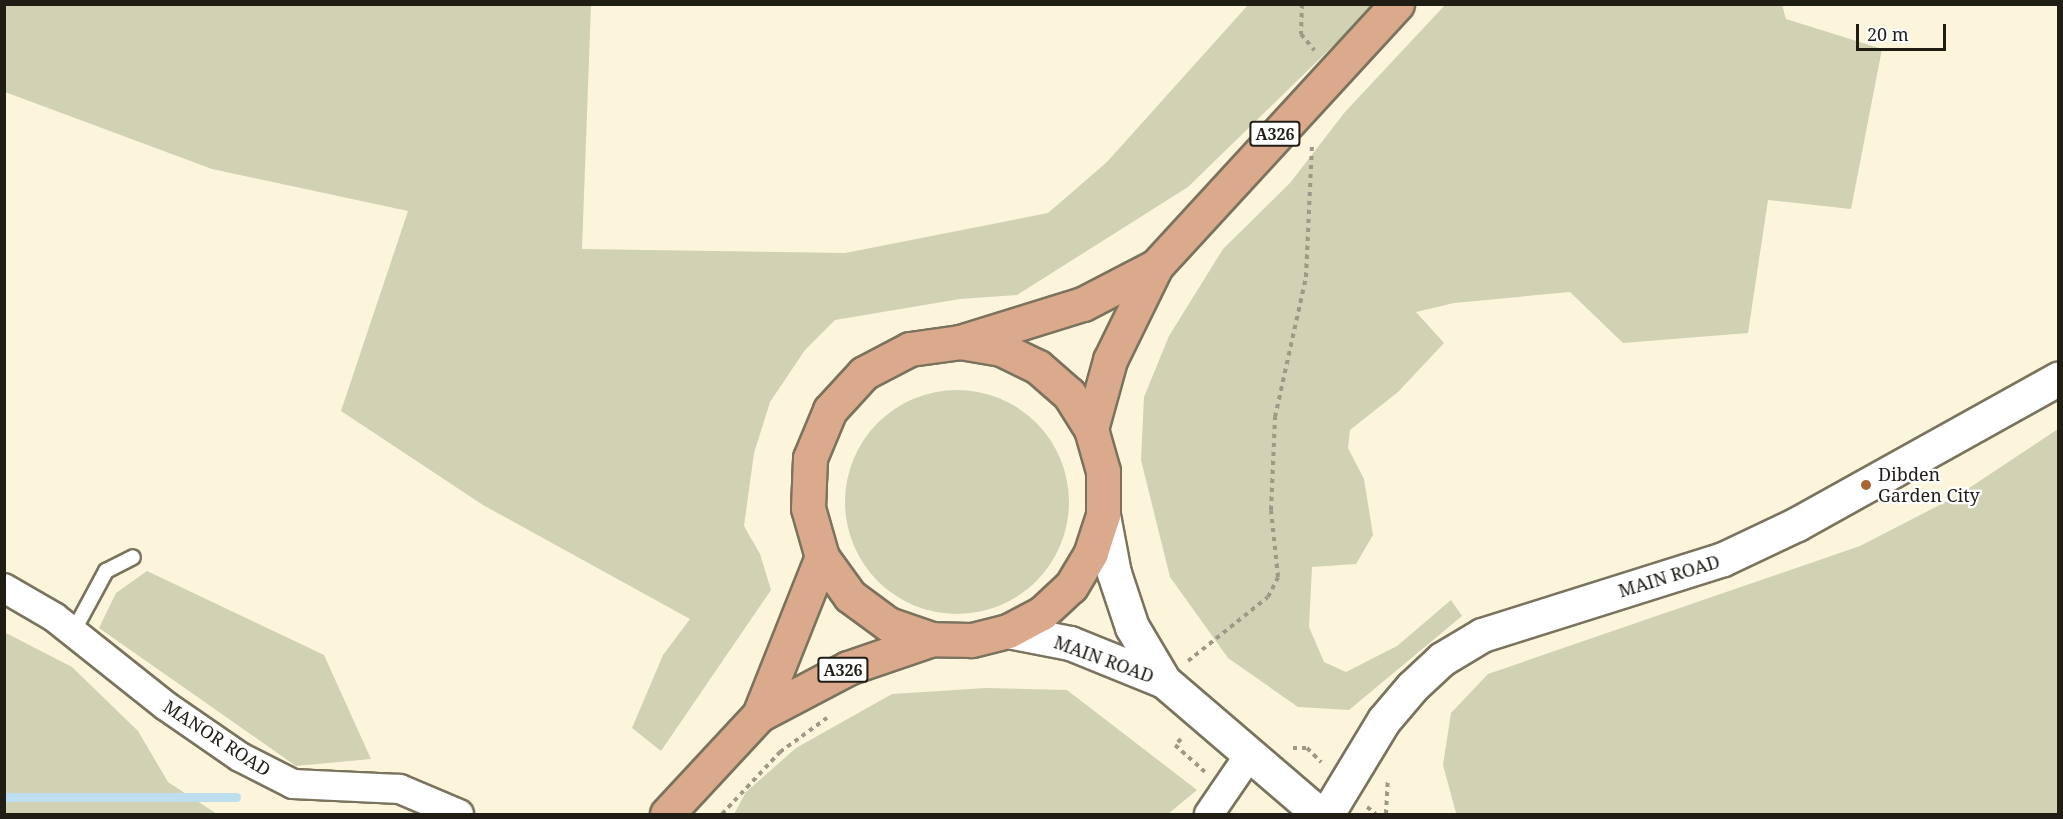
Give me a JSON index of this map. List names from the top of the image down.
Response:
{
  "streets": {
    "main road": ["A326"],
    "street": ["MAIN ROAD", "MANOR ROAD"]
  },
  "places": ["Dibden Garden City"],
  "scale_bar": "20 m"
}
